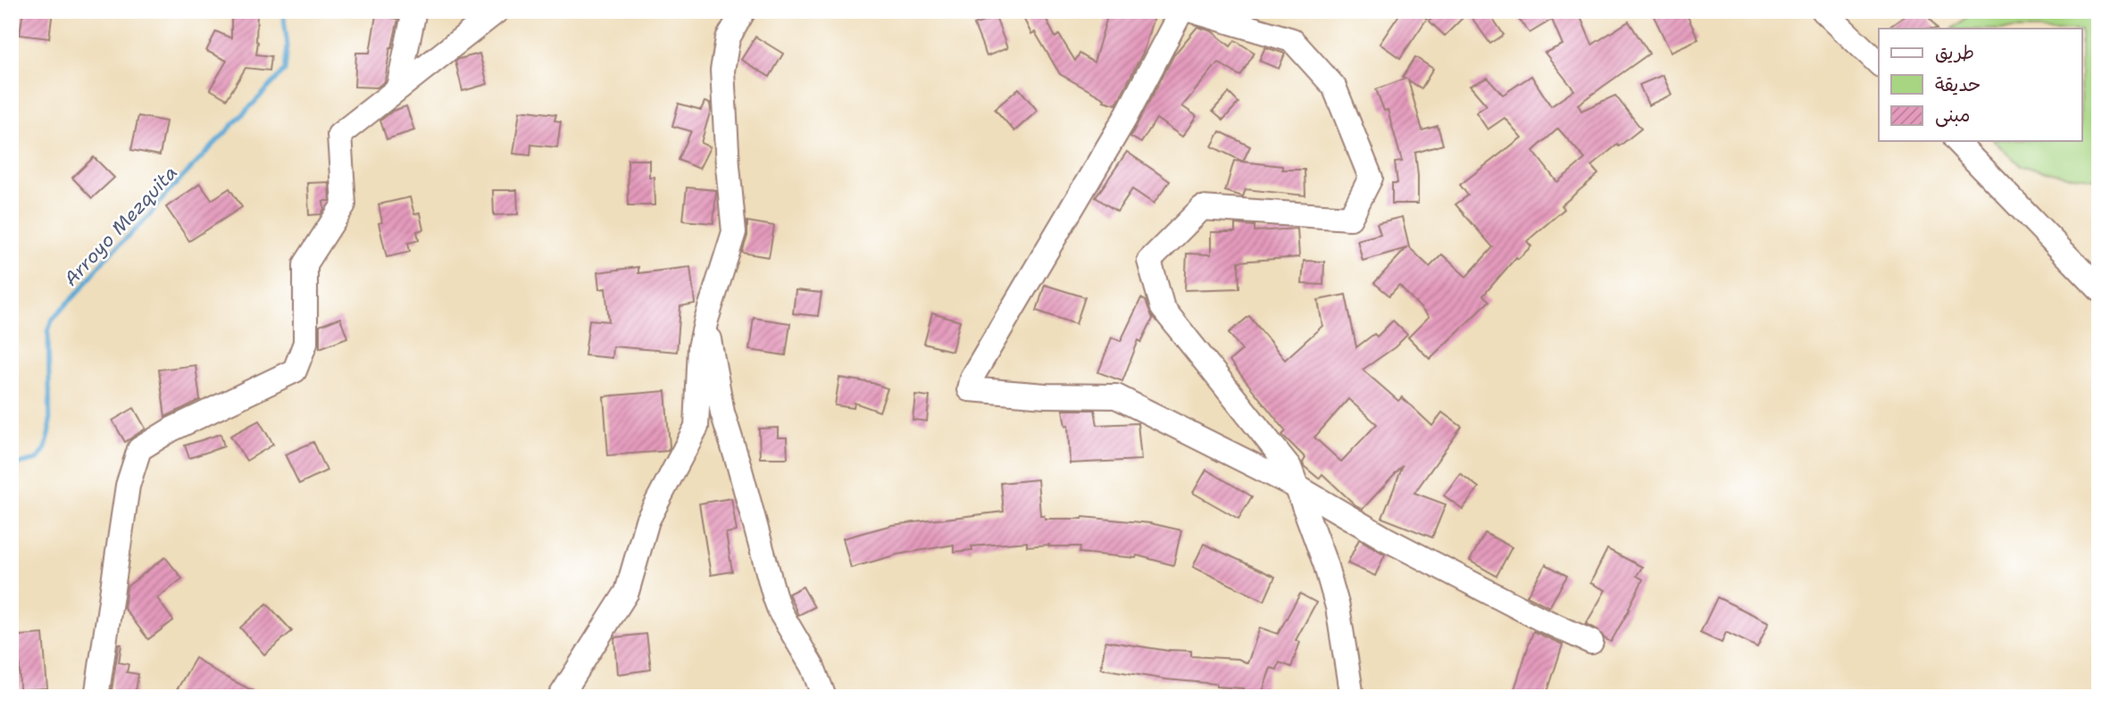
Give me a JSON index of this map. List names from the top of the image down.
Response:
{
  "water": ["Arroyo Mezquita"],
  "legend": ["طريق", "حديقة", "مبنى"]
}
